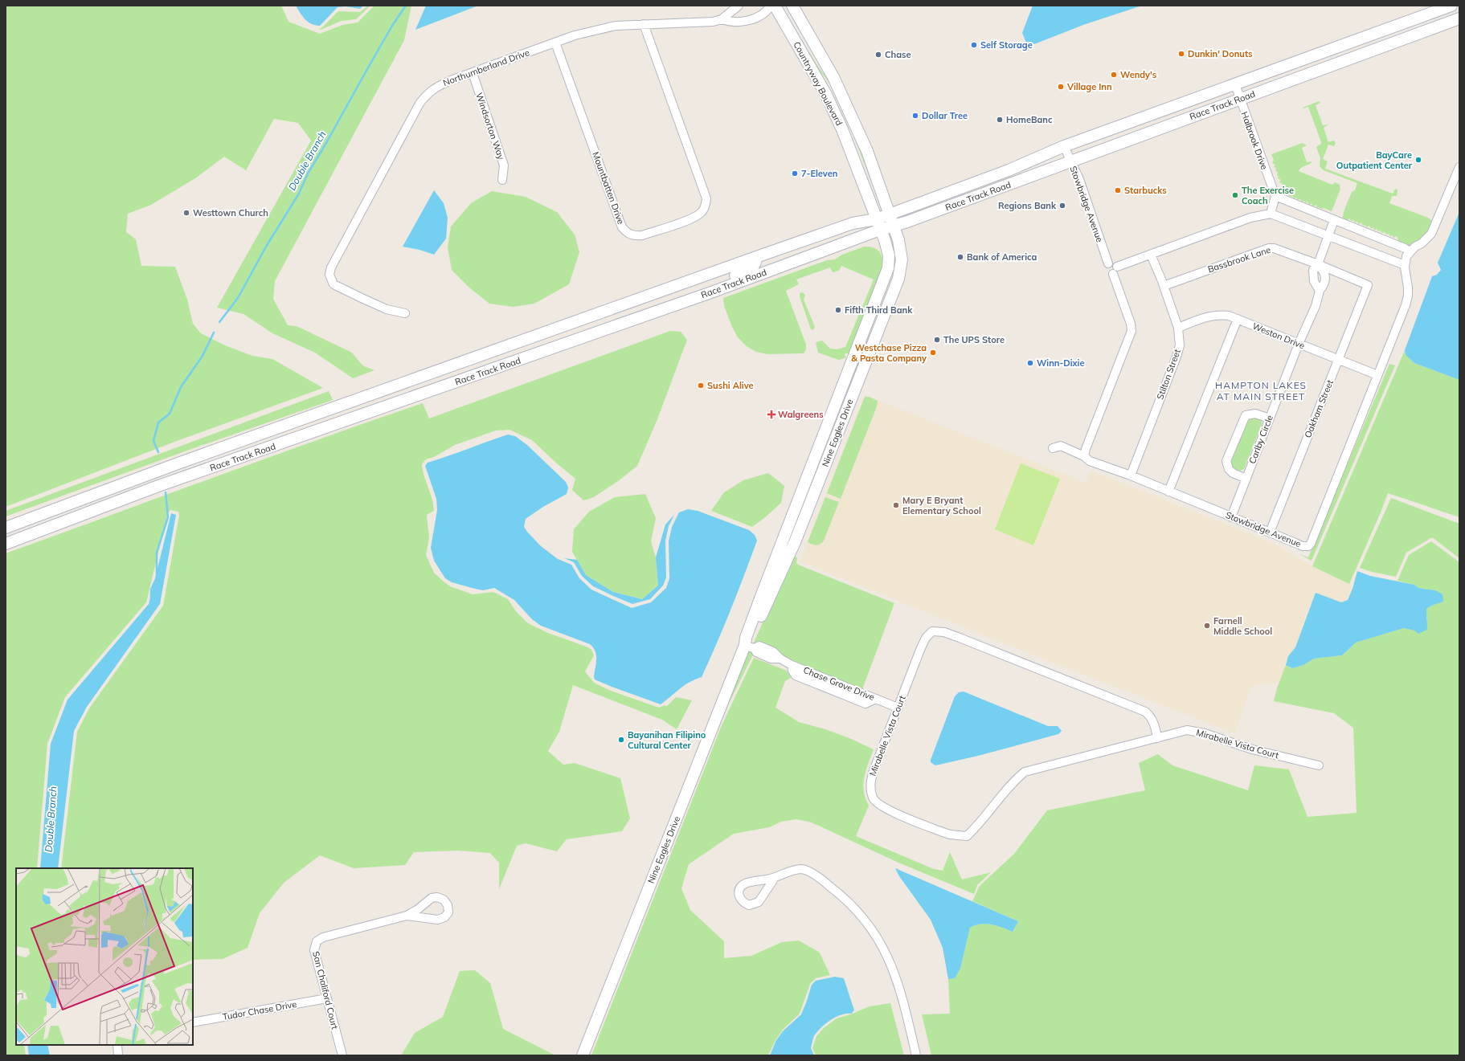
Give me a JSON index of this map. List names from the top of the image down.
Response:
{
  "streets": {
    "main road": ["Countryway Boulevard", "Race Track Road", "Nine Eagles Drive"],
    "street": [
      "Northumberland Drive",
      "Windsorton Way",
      "Halbrook Drive",
      "Mountbatten Drive",
      "Stowbridge Avenue",
      "Bassbrook Lane",
      "Weston Drive",
      "Stilton Street",
      "Oakham Street",
      "Carlby Circle",
      "Chase Grove Drive",
      "Mirabelle Vista Court",
      "San Chaliford Court",
      "Tudor Chase Drive"
    ]
  },
  "crossings": [
    ["Northumberland Drive", "Windsorton Way"],
    ["Northumberland Drive", "Mountbatten Drive"],
    ["Countryway Boulevard", "Race Track Road"],
    ["Countryway Boulevard", "Nine Eagles Drive"],
    ["Race Track Road", "Halbrook Drive"],
    ["Race Track Road", "Stowbridge Avenue"],
    ["Race Track Road", "Nine Eagles Drive"],
    ["Stowbridge Avenue", "Weston Drive"],
    ["Stowbridge Avenue", "Stilton Street"],
    ["Stowbridge Avenue", "Oakham Street"],
    ["Stowbridge Avenue", "Carlby Circle"],
    ["Bassbrook Lane", "Stilton Street"],
    ["Bassbrook Lane", "Oakham Street"],
    ["Bassbrook Lane", "Carlby Circle"],
    ["Weston Drive", "Stilton Street"],
    ["Weston Drive", "Oakham Street"],
    ["Weston Drive", "Carlby Circle"],
    ["Nine Eagles Drive", "Chase Grove Drive"],
    ["Chase Grove Drive", "Mirabelle Vista Court"],
    ["San Chaliford Court", "Tudor Chase Drive"]
  ],
  "districts": ["HAMPTON LAKES AT MAIN STREET"],
  "water": ["Double Branch"],
  "places": {
    "other": [
      "Self Storage",
      "Dunkin' Donuts",
      "Chase",
      "Wendy's",
      "Village Inn",
      "Dollar Tree",
      "HomeBanc",
      "BayCare Outpatient Center",
      "7-Eleven",
      "Starbucks",
      "The Exercise Coach",
      "Regions Bank",
      "Westtown Church",
      "Bank of America",
      "Fifth Third Bank",
      "The UPS Store",
      "Westchase Pizza & Pasta Company",
      "Winn-Dixie",
      "Sushi Alive",
      "Mary E Bryant Elementary School",
      "Farnell Middle School",
      "Bayanihan Filipino Cultural Center"
    ],
    "health": ["Walgreens"]
  }
}
